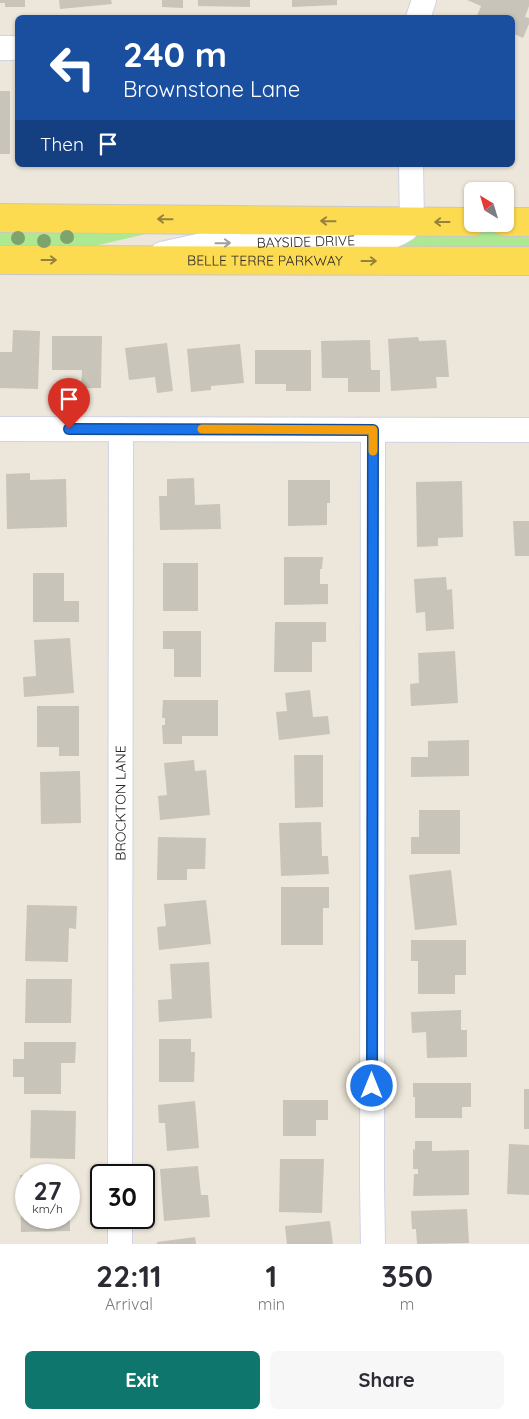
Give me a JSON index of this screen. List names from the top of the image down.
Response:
{
  "streets": {
    "main road": ["BELLE TERRE PARKWAY"],
    "street": ["BAYSIDE DRIVE", "BROCKTON LANE"]
  },
  "crossings": [
    ["BAYSIDE DRIVE", "BELLE TERRE PARKWAY"]
  ],
  "north": "top left",
  "page": {
    "turn": ["240 m", "Brownstone Lane"],
    "then": "Then",
    "speed": "27 km/h",
    "limit": "30",
    "eta": [
      "22:11",
      "Arrival",
      "1",
      "min",
      "350",
      "m"
    ],
    "buttons": ["Exit", "Share"]
  }
}
